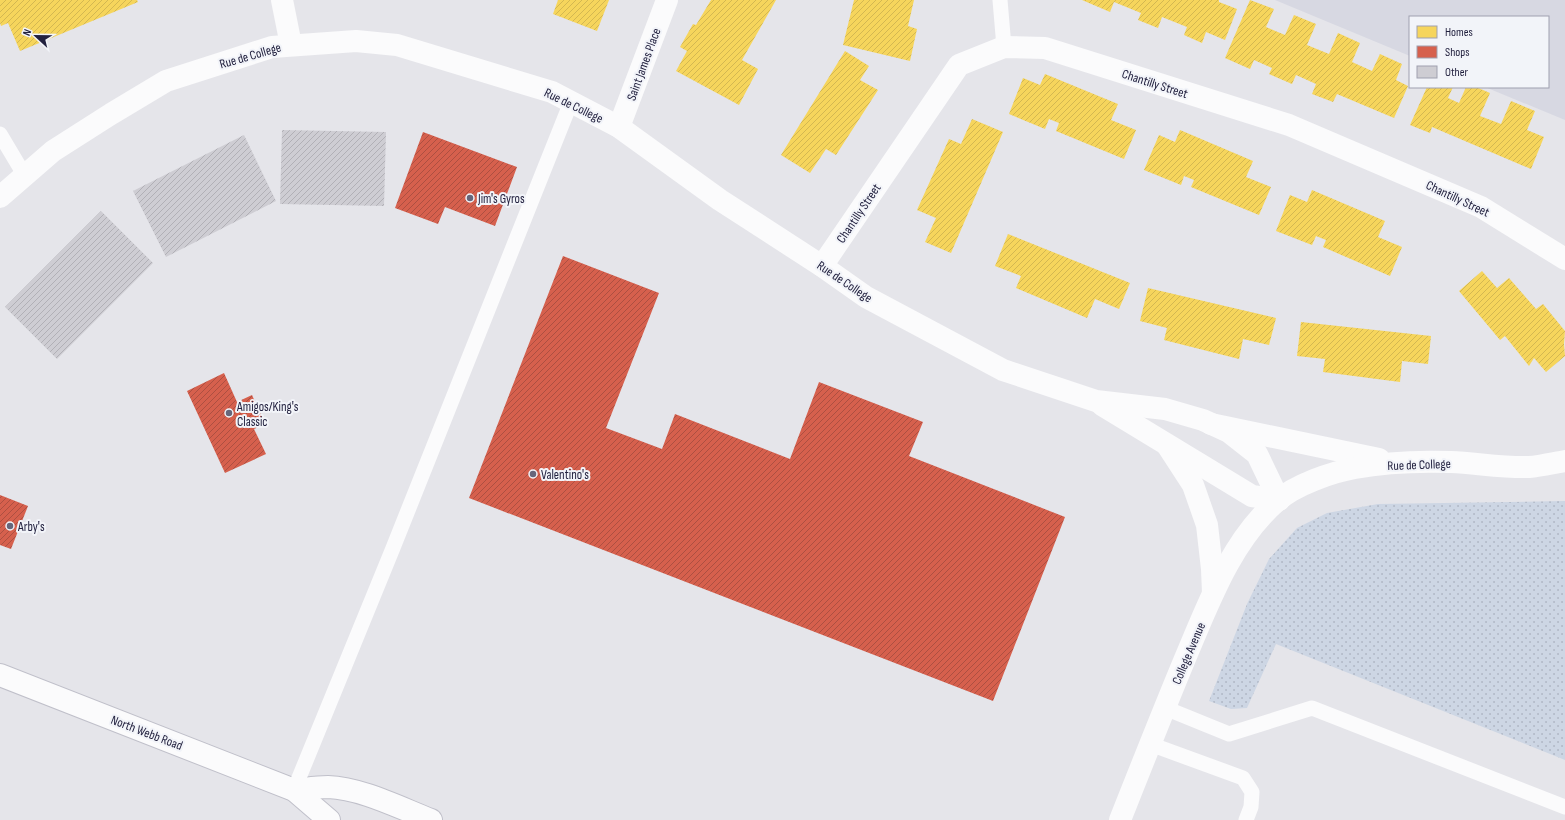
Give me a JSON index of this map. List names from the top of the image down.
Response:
{
  "streets": {
    "street": [
      "Rue de College",
      "Saint James Place",
      "Chantilly Street",
      "College Avenue",
      "North Webb Road"
    ]
  },
  "crossings": [
    ["Rue de College", "Saint James Place"],
    ["Rue de College", "Chantilly Street"],
    ["Rue de College", "College Avenue"]
  ],
  "places": [
    "Jim's Gyros",
    "Amigos/King's Classic",
    "Valentino's",
    "Arby's"
  ],
  "legend": ["Homes", "Shops", "Other"],
  "north": "left"
}
